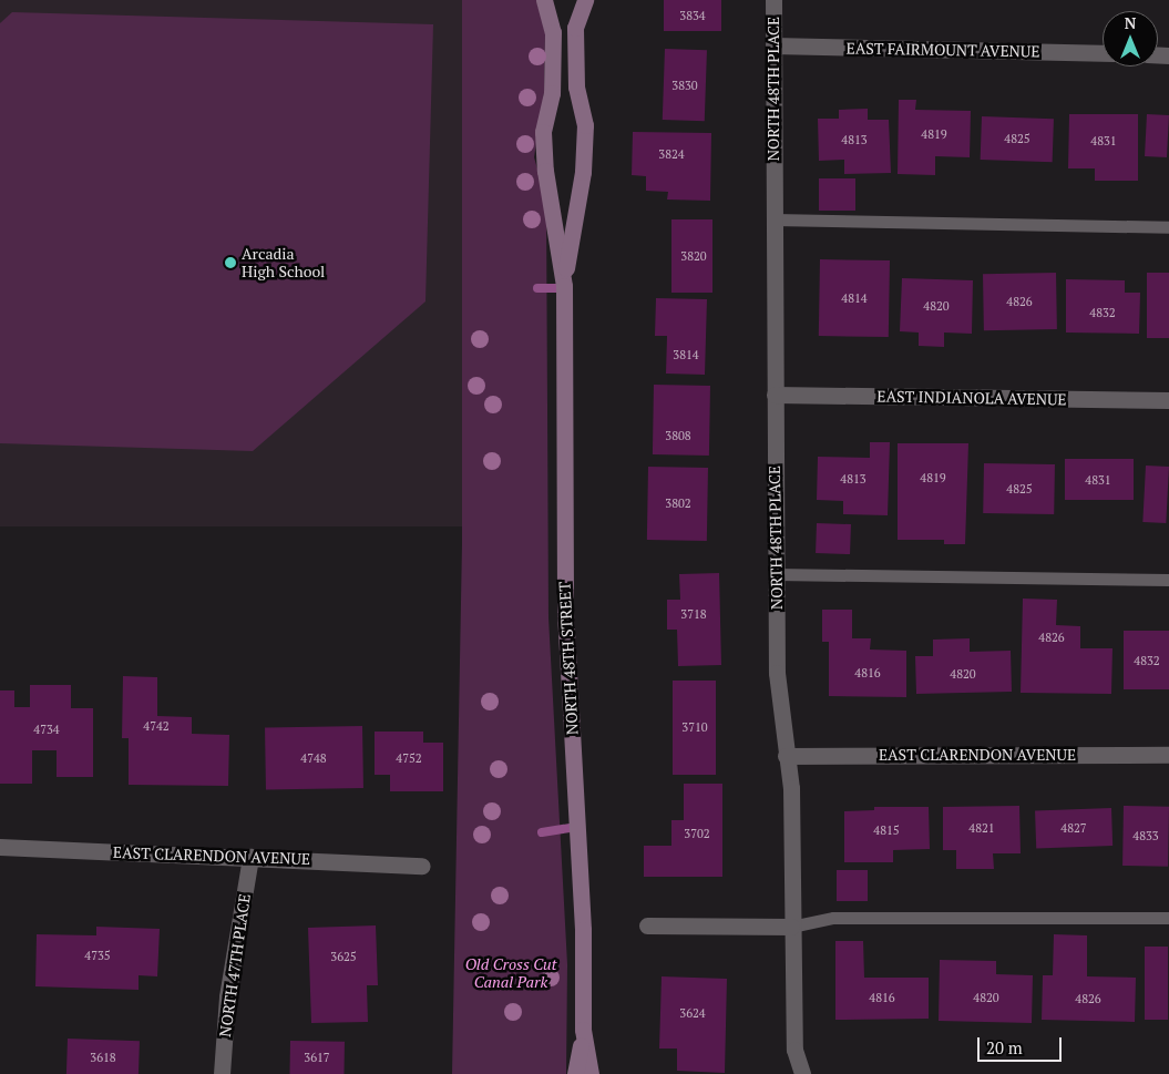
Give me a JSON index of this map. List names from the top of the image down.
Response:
{
  "streets": {
    "street": [
      "EAST FAIRMOUNT AVENUE",
      "NORTH 48TH PLACE",
      "EAST INDIANOLA AVENUE",
      "NORTH 48TH STREET",
      "EAST CLARENDON AVENUE",
      "NORTH 47TH PLACE"
    ]
  },
  "crossings": [
    ["EAST FAIRMOUNT AVENUE", "NORTH 48TH PLACE"],
    ["NORTH 48TH PLACE", "EAST INDIANOLA AVENUE"],
    ["NORTH 48TH PLACE", "EAST CLARENDON AVENUE"],
    ["EAST CLARENDON AVENUE", "NORTH 47TH PLACE"]
  ],
  "parks": ["Old Cross Cut Canal Park"],
  "places": ["Arcadia High School"],
  "house_numbers": [
    "3834",
    "3830",
    "4819",
    "4825",
    "4813",
    "4831",
    "3824",
    "3820",
    "4814",
    "4826",
    "4820",
    "4832",
    "3814",
    "3808",
    "4819",
    "4813",
    "4831",
    "4825",
    "3802",
    "3718",
    "4826",
    "4832",
    "4816",
    "4820",
    "4742",
    "3710",
    "4734",
    "4748",
    "4752",
    "4821",
    "4827",
    "4815",
    "3702",
    "4833",
    "4735",
    "3625",
    "4816",
    "4820",
    "4826",
    "3624",
    "3618",
    "3617"
  ],
  "scale_bar": "20 m",
  "north": "top"
}
